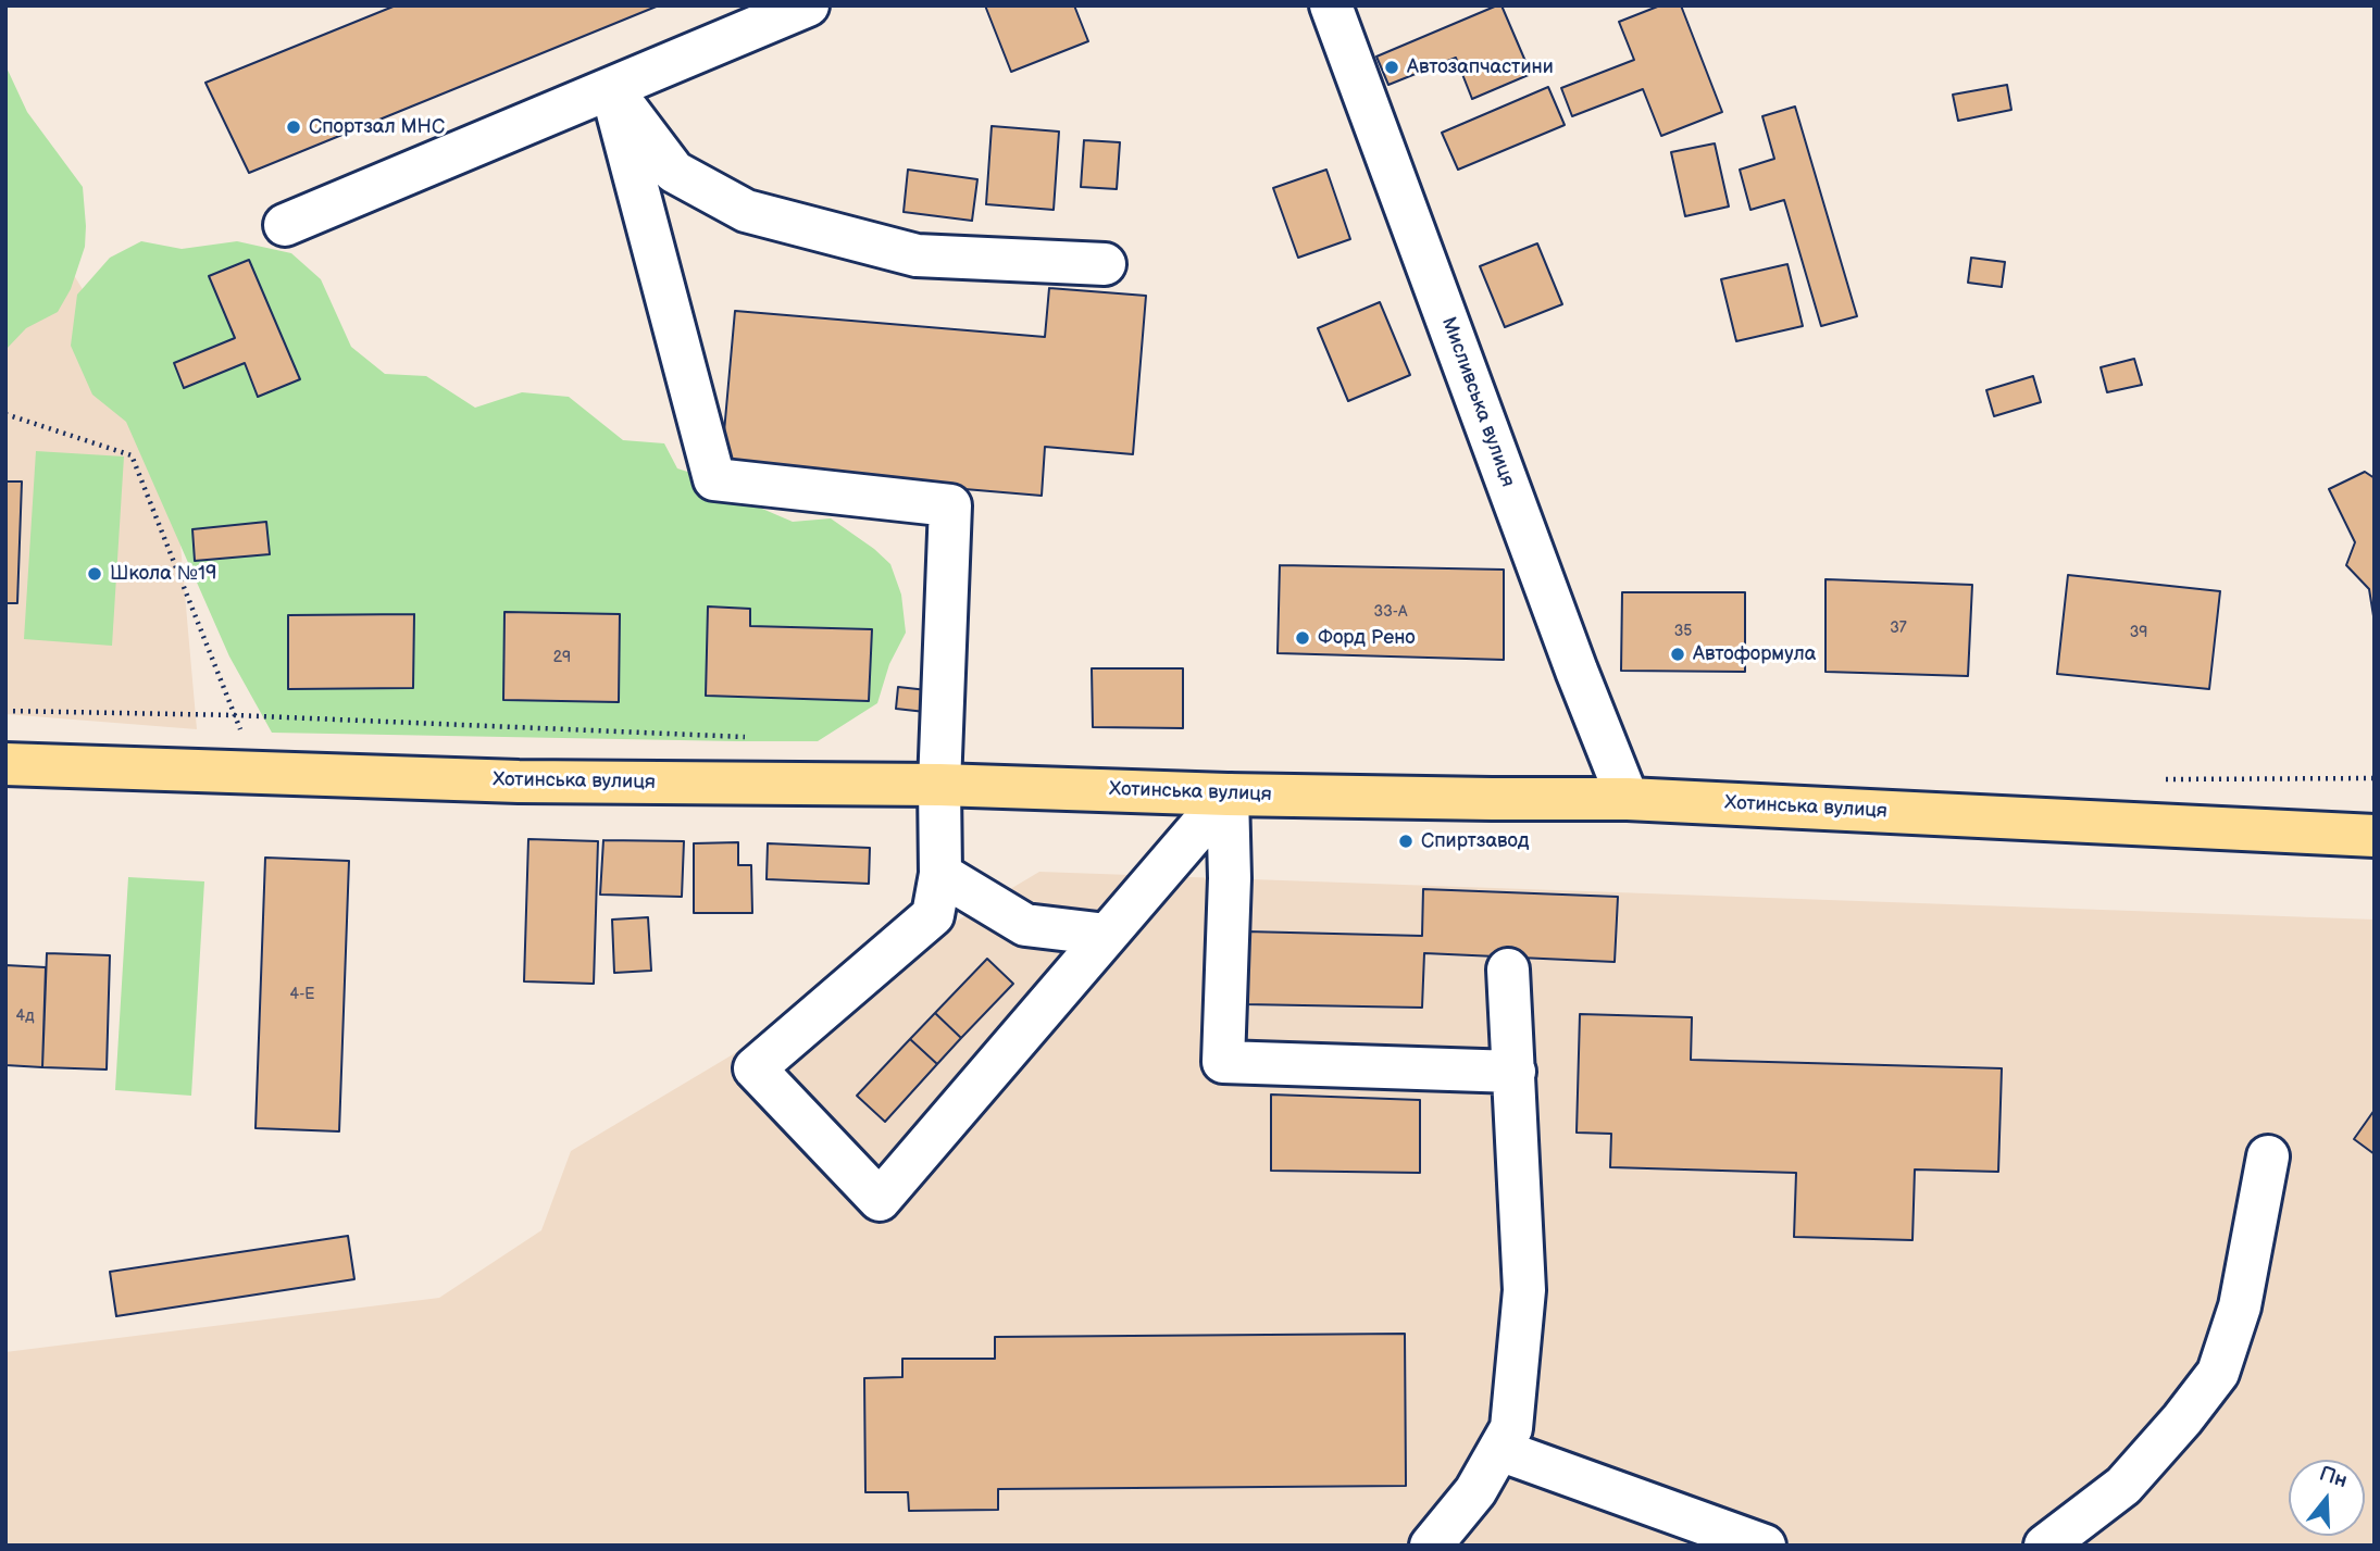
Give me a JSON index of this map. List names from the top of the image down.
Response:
{
  "streets": {
    "highway": ["Хотинська вулиця"],
    "street": ["Мисливська вулиця"]
  },
  "crossings": [
    ["Мисливська вулиця", "Хотинська вулиця"]
  ],
  "places": [
    "Автозапчастини",
    "Спортзал МНС",
    "Школа №19",
    "Форд Рено",
    "Автоформула",
    "Спиртзавод"
  ],
  "house_numbers": [
    "33-А",
    "37",
    "35",
    "39",
    "29",
    "4-Е",
    "4д"
  ],
  "north": "top"
}
